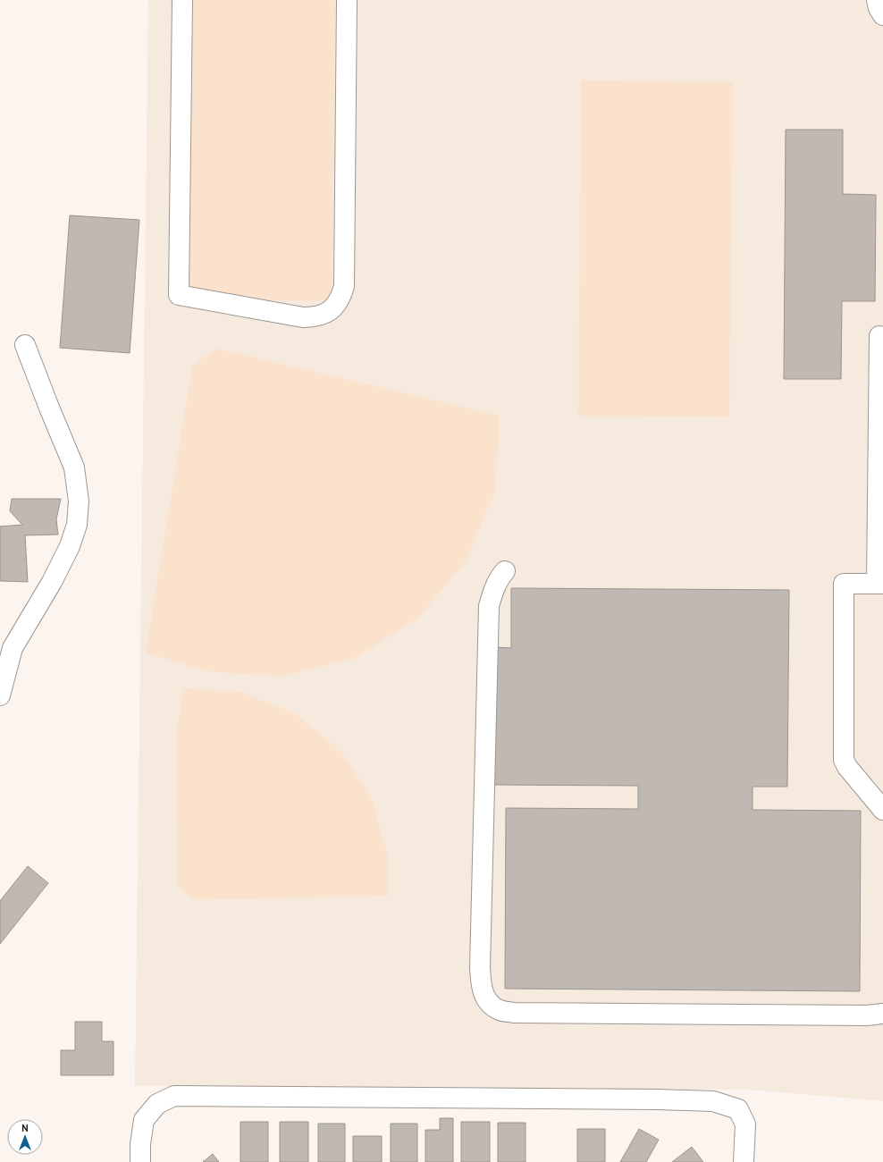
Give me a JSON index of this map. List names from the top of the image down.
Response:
{
  "north": "top"
}
